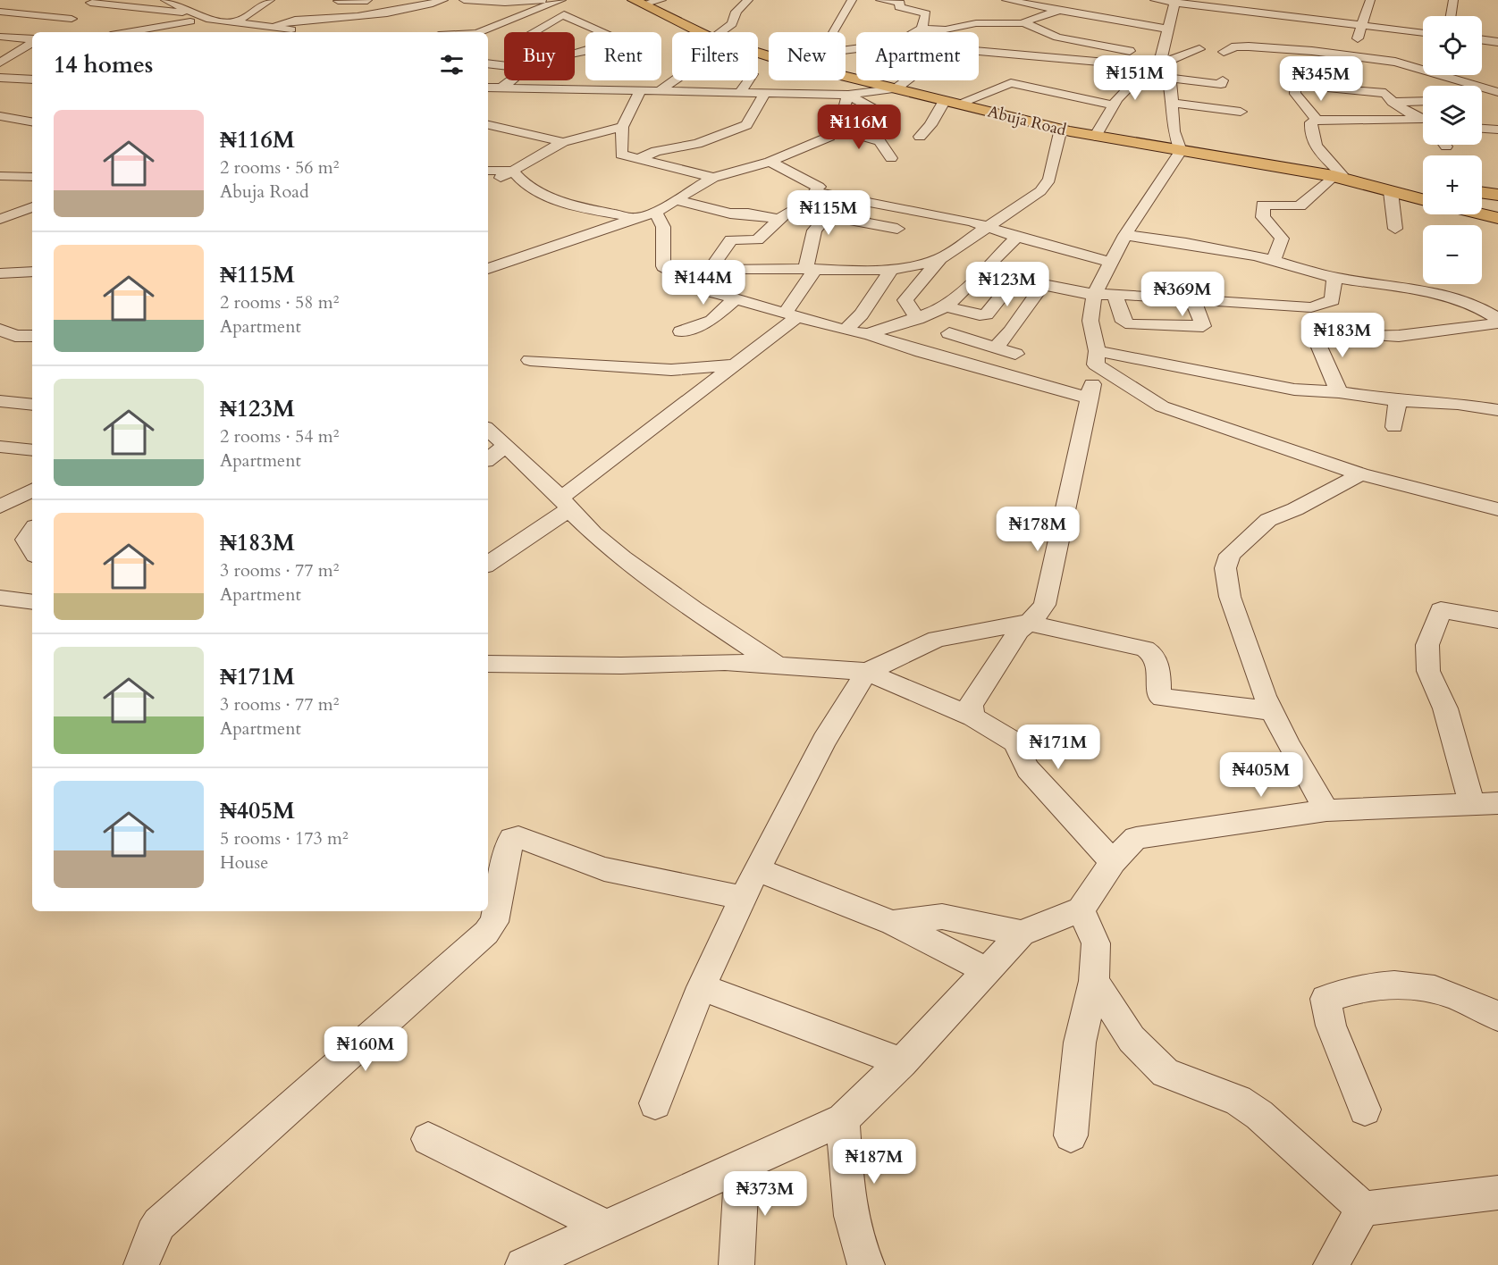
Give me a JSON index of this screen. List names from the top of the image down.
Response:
{
  "streets": {
    "main road": ["Abuja Road"]
  },
  "page": {
    "map_buttons": ["+", "−"],
    "chip": [
      "Buy",
      "Rent",
      "Filters",
      "New",
      "Apartment"
    ],
    "heading": "14 homes",
    "price": [
      "₦151M",
      "₦345M",
      "₦116M",
      "₦115M",
      "₦144M",
      "₦123M",
      "₦369M",
      "₦183M",
      "₦178M",
      "₦171M",
      "₦405M",
      "₦160M",
      "₦187M",
      "₦373M"
    ],
    "list": [
      {
        "name": "₦116M",
        "note": "2 rooms · 56 m² · Abuja Road"
      },
      {
        "name": "₦115M",
        "note": "2 rooms · 58 m² · Apartment"
      },
      {
        "name": "₦123M",
        "note": "2 rooms · 54 m² · Apartment"
      },
      {
        "name": "₦183M",
        "note": "3 rooms · 77 m² · Apartment"
      },
      {
        "name": "₦171M",
        "note": "3 rooms · 77 m² · Apartment"
      },
      {
        "name": "₦405M",
        "note": "5 rooms · 173 m² · House"
      }
    ]
  }
}
